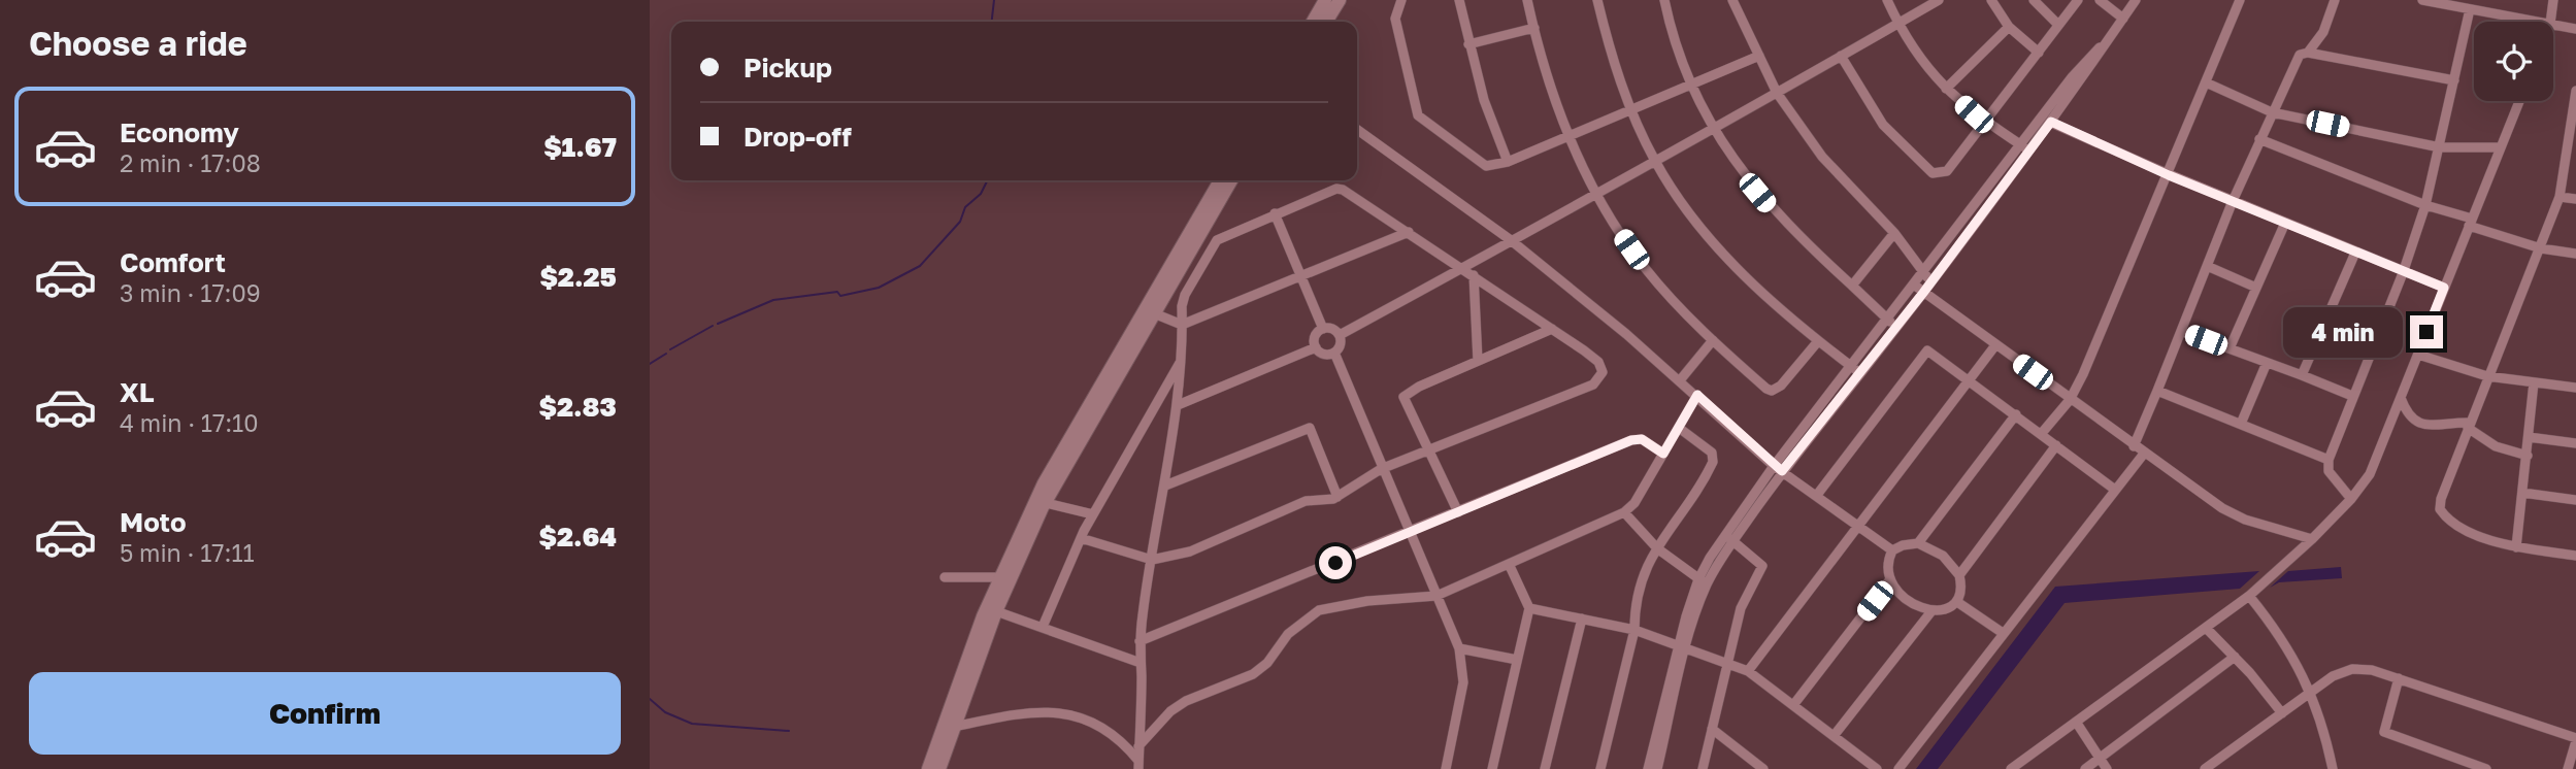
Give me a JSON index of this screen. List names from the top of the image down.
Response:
{
  "page": {
    "heading": "Choose a ride",
    "banner": ["Pickup", "Drop-off"],
    "list": [
      {
        "name": "Economy",
        "note": "2 min · 17:08",
        "value": "$1.67"
      },
      {
        "name": "Comfort",
        "note": "3 min · 17:09",
        "value": "$2.25"
      },
      {
        "name": "XL",
        "note": "4 min · 17:10",
        "value": "$2.83"
      },
      {
        "name": "Moto",
        "note": "5 min · 17:11",
        "value": "$2.64"
      }
    ],
    "bubble": "4 min",
    "buttons": "Confirm"
  }
}
